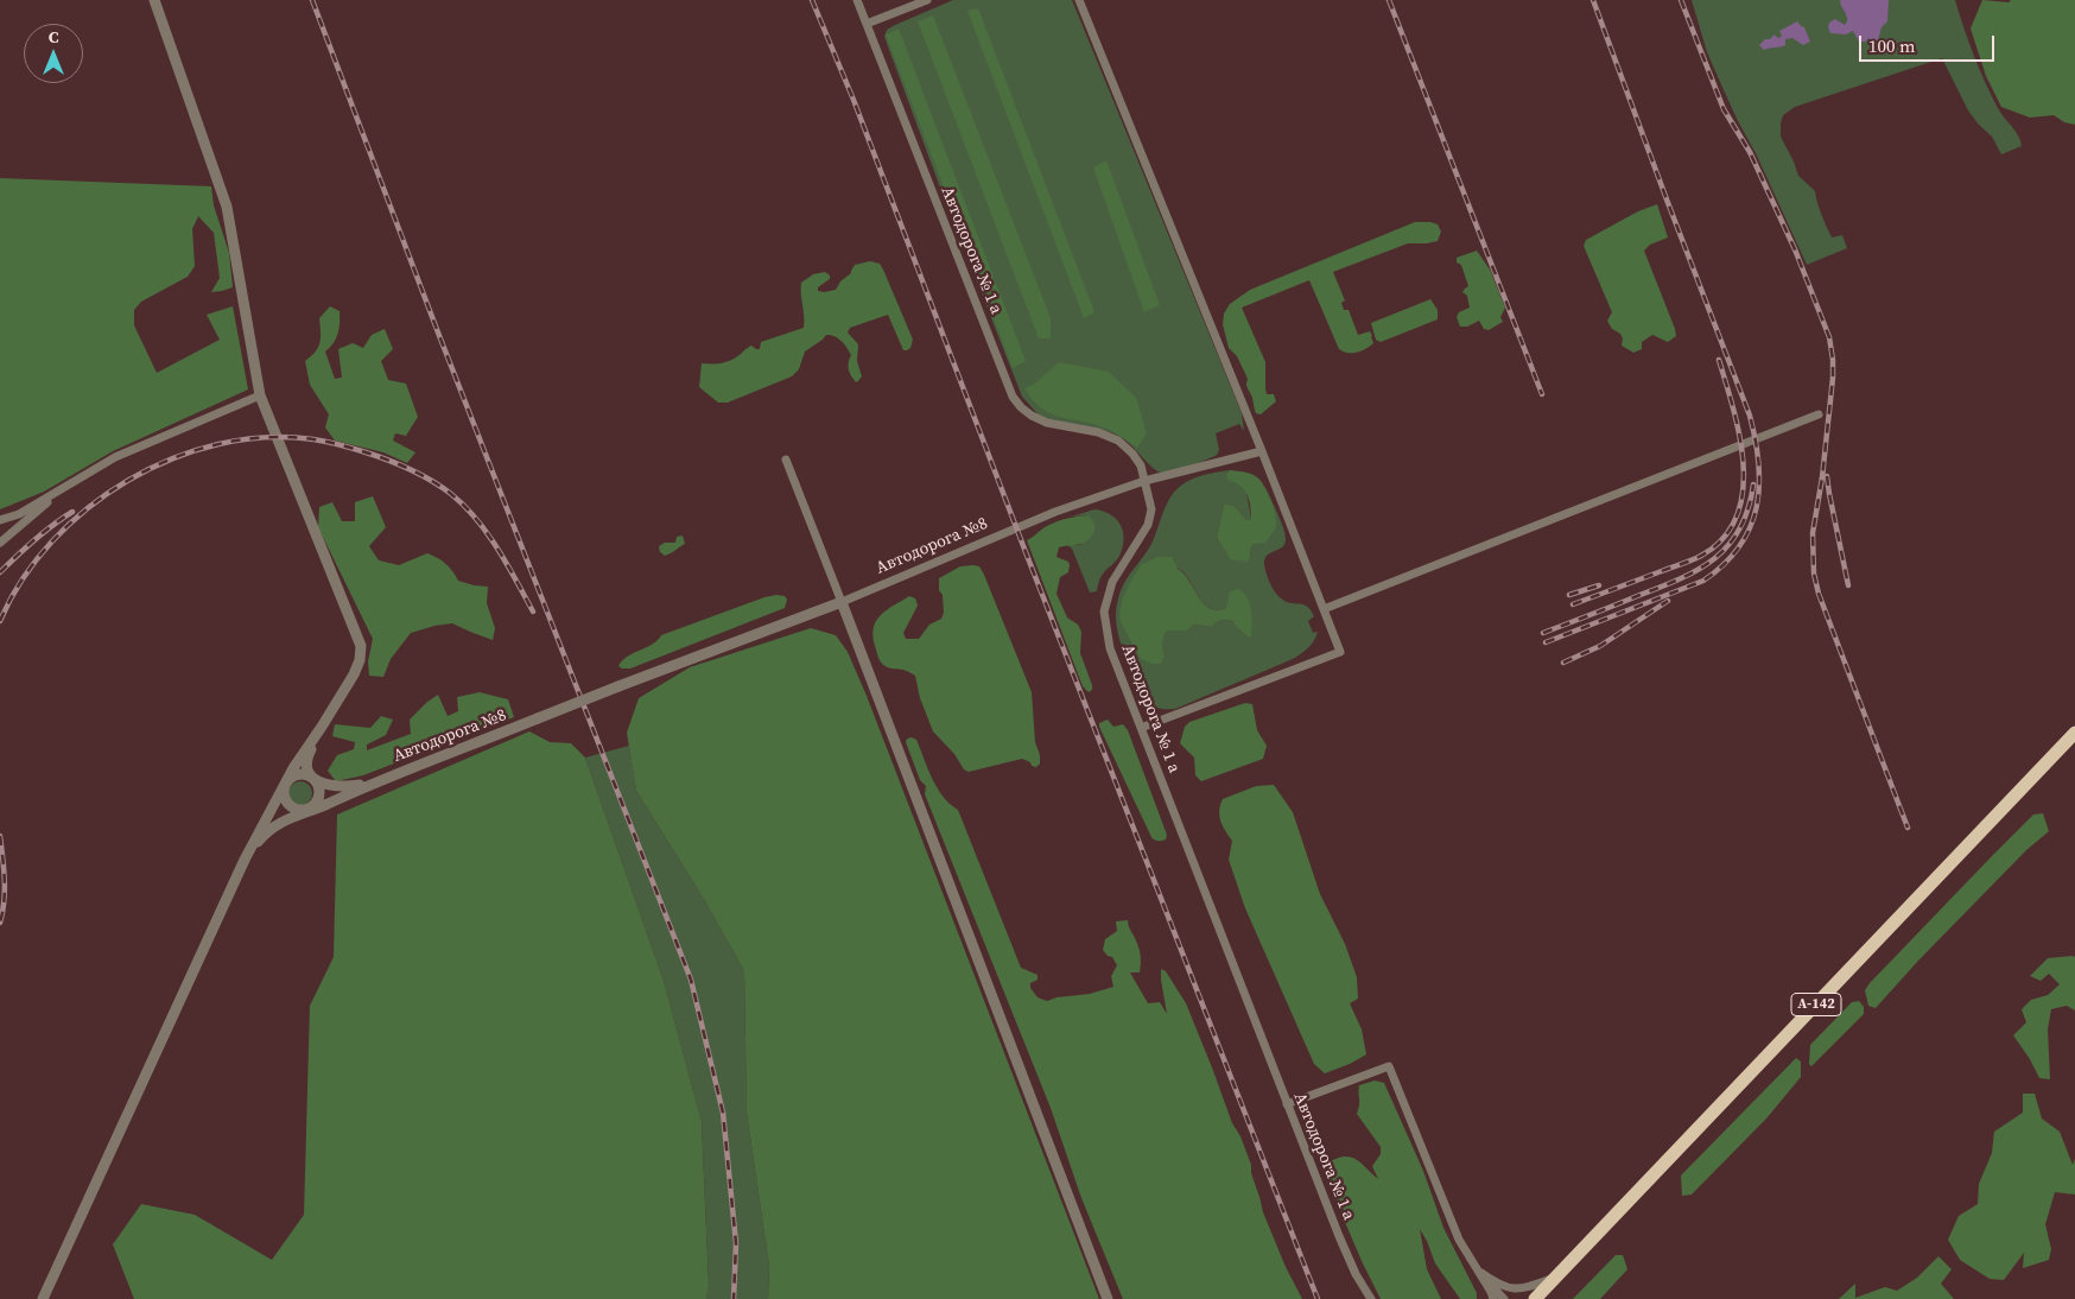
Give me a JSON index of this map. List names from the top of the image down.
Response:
{
  "streets": {
    "highway": ["А-142"],
    "street": ["Автодорога № 1 а", "Автодорога №8"]
  },
  "crossings": [
    ["Автодорога № 1 а", "Автодорога №8"]
  ],
  "scale_bar": "100 m",
  "north": "top"
}
